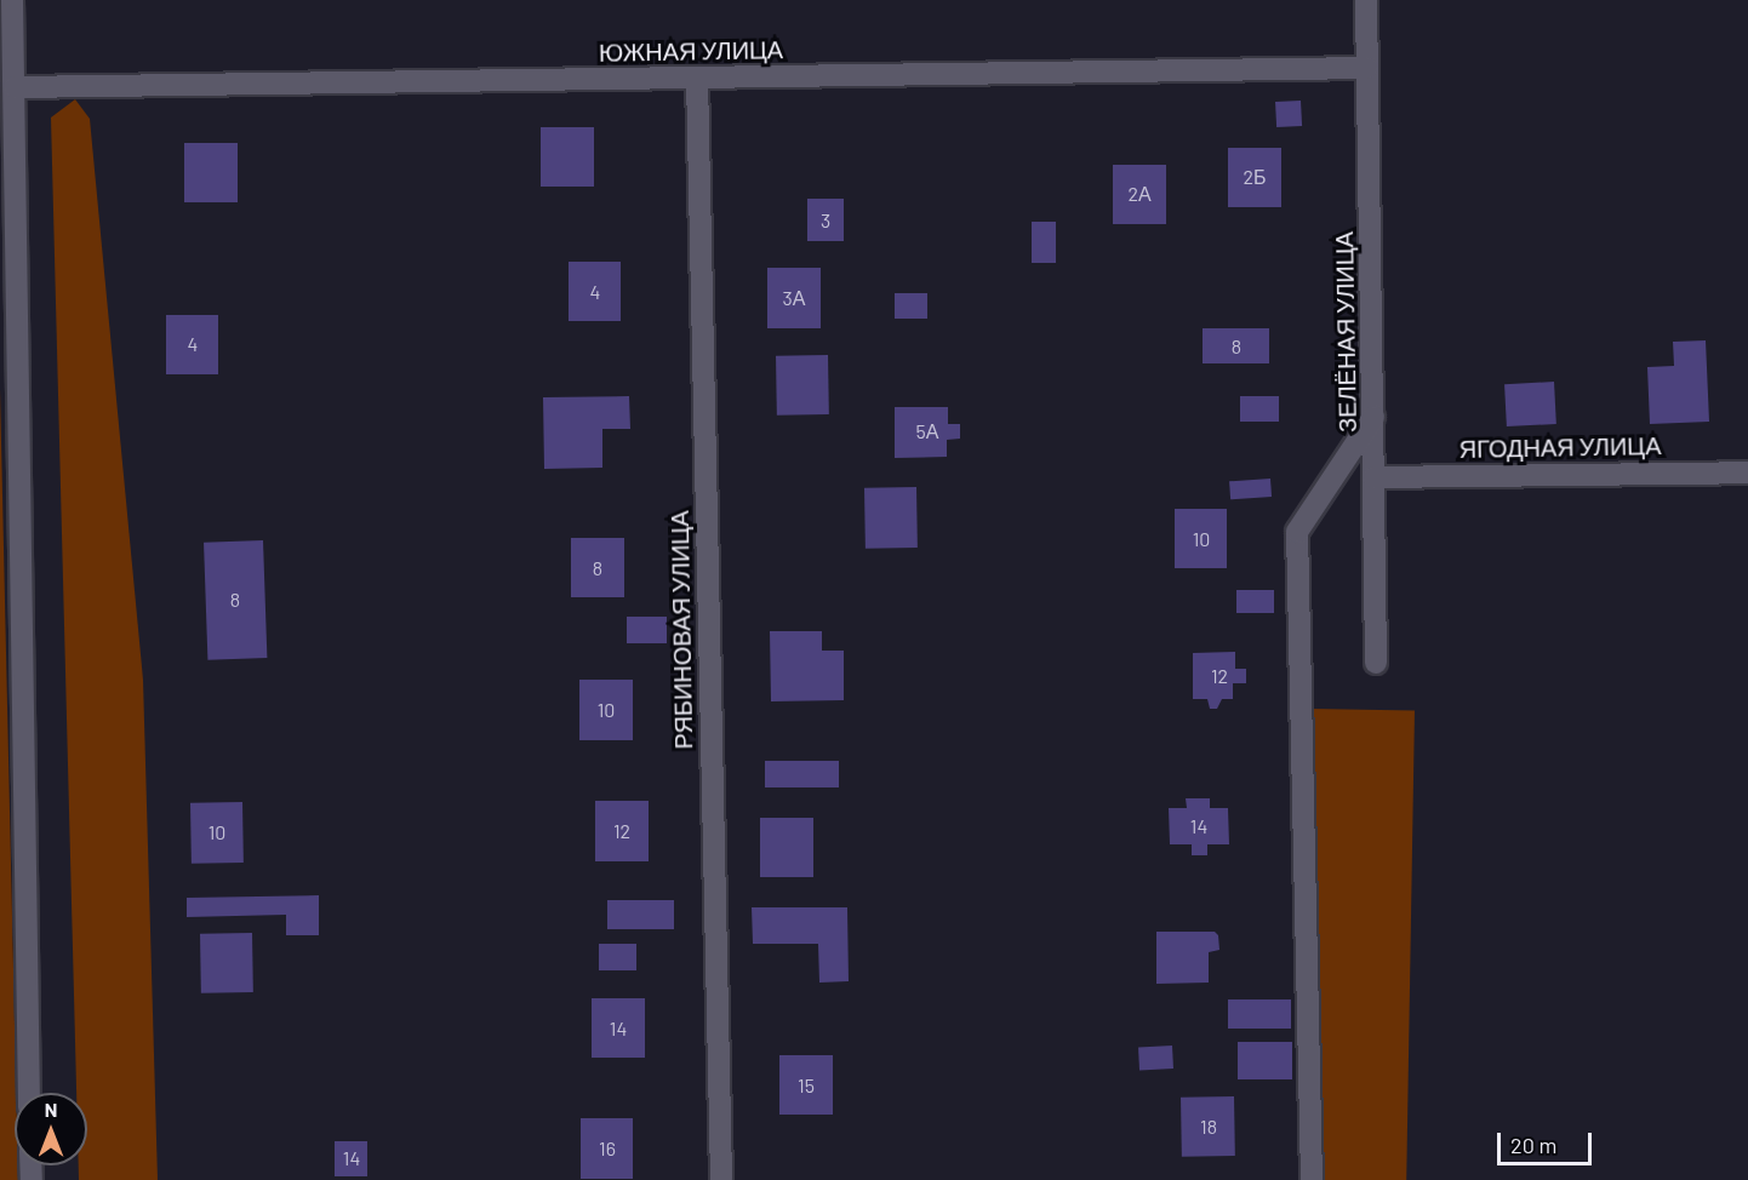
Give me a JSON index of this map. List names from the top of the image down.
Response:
{
  "streets": {
    "street": [
      "ЮЖНАЯ УЛИЦА",
      "ЗЕЛЁНАЯ УЛИЦА",
      "ЯГОДНАЯ УЛИЦА",
      "РЯБИНОВАЯ УЛИЦА"
    ]
  },
  "crossings": [
    ["ЮЖНАЯ УЛИЦА", "ЗЕЛЁНАЯ УЛИЦА"],
    ["ЮЖНАЯ УЛИЦА", "РЯБИНОВАЯ УЛИЦА"],
    ["ЗЕЛЁНАЯ УЛИЦА", "ЯГОДНАЯ УЛИЦА"]
  ],
  "house_numbers": [
    "2Б",
    "2А",
    "3",
    "4",
    "3А",
    "4",
    "8",
    "5А",
    "10",
    "8",
    "8",
    "12",
    "10",
    "14",
    "12",
    "10",
    "14",
    "15",
    "18",
    "16",
    "14"
  ],
  "scale_bar": "20 m",
  "north": "top"
}
